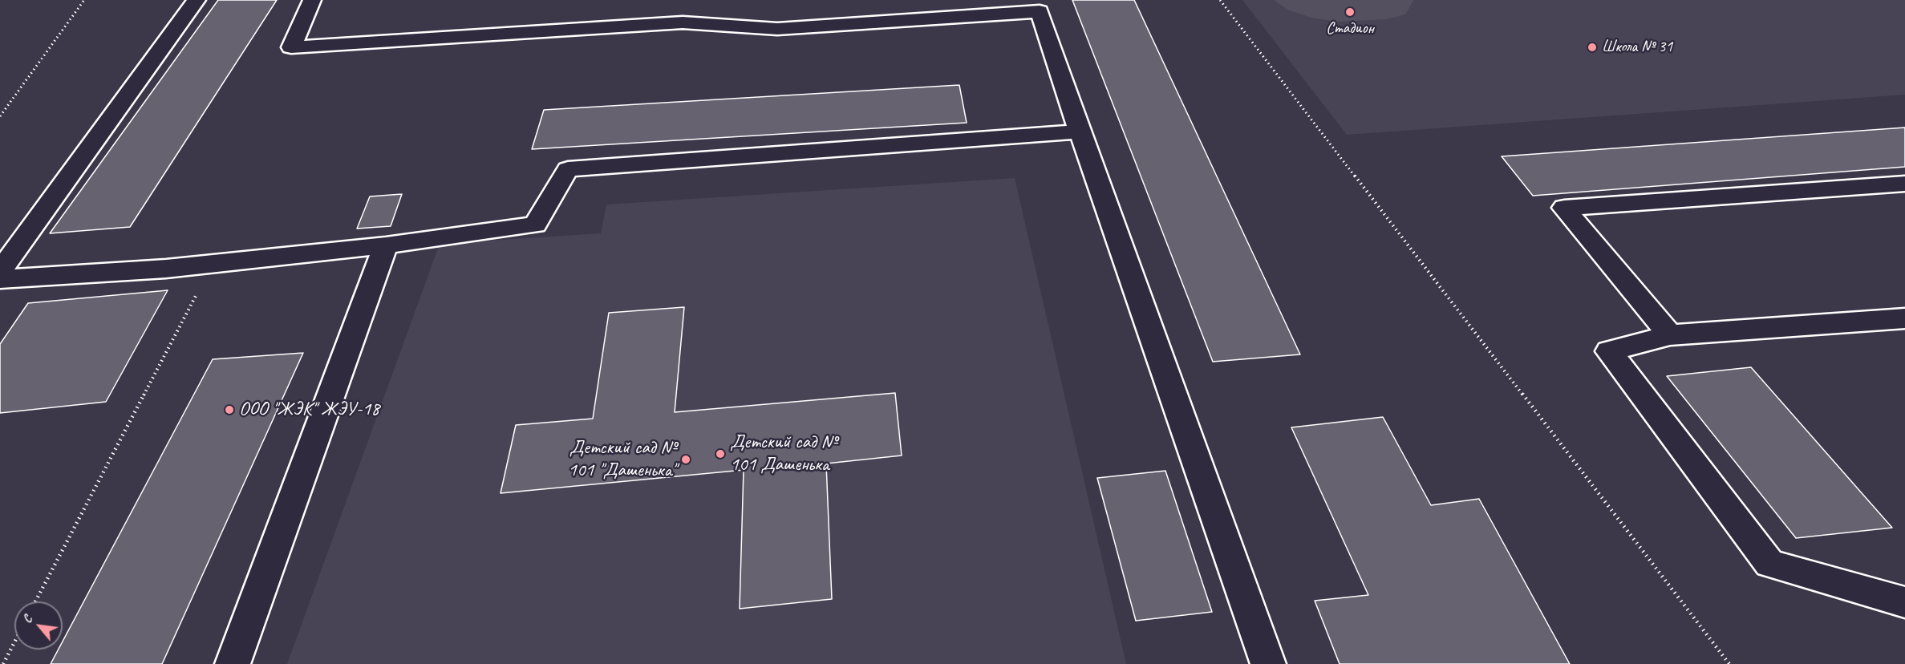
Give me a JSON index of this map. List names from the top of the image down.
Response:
{
  "places": [
    "Стадион",
    "Школа № 31",
    "ООО \"ЖЭК\" ЖЭУ-18",
    "Детский сад № 101 Дашенька",
    "Детский сад № 101 \"Дашенька\""
  ],
  "north": "top left"
}
